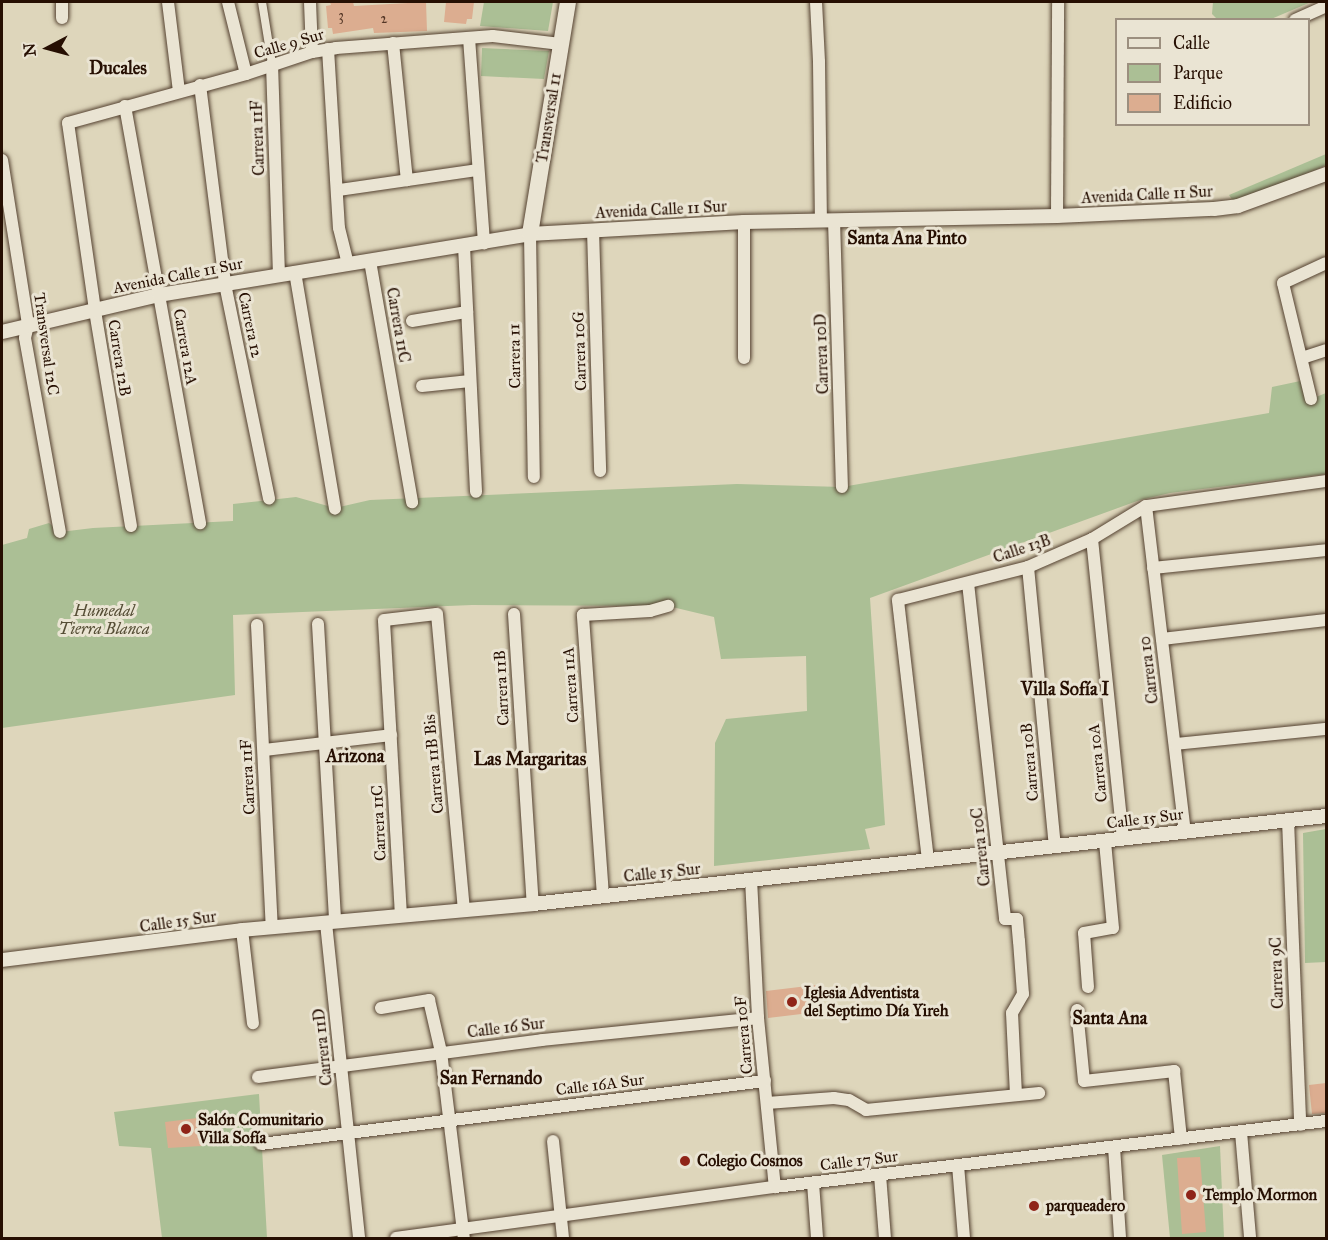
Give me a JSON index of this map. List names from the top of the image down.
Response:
{
  "streets": {
    "main road": ["Transversal 11"],
    "street": [
      "Calle 9 Sur",
      "Carrera 11F",
      "Avenida Calle 11 Sur",
      "Carrera 12",
      "Carrera 11C",
      "Transversal 12C",
      "Carrera 12A",
      "Carrera 10G",
      "Carrera 10D",
      "Carrera 11",
      "Carrera 12B",
      "Calle 13B",
      "Carrera 10",
      "Carrera 11A",
      "Carrera 11B",
      "Carrera 10B",
      "Carrera 10A",
      "Carrera 11B Bis",
      "Calle 15 Sur",
      "Carrera 10C",
      "Carrera 9C",
      "Calle 16 Sur",
      "Carrera 10F",
      "Carrera 11D",
      "Calle 16A Sur",
      "Calle 17 Sur"
    ]
  },
  "crossings": [
    ["Calle 9 Sur", "Transversal 11"],
    ["Calle 9 Sur", "Carrera 11F"],
    ["Calle 9 Sur", "Carrera 12"],
    ["Calle 9 Sur", "Carrera 12A"],
    ["Calle 9 Sur", "Carrera 12B"],
    ["Transversal 11", "Avenida Calle 11 Sur"],
    ["Transversal 11", "Carrera 11"],
    ["Carrera 11F", "Avenida Calle 11 Sur"],
    ["Carrera 11F", "Calle 15 Sur"],
    ["Avenida Calle 11 Sur", "Carrera 12"],
    ["Avenida Calle 11 Sur", "Carrera 11C"],
    ["Avenida Calle 11 Sur", "Transversal 12C"],
    ["Avenida Calle 11 Sur", "Carrera 12A"],
    ["Avenida Calle 11 Sur", "Carrera 10G"],
    ["Avenida Calle 11 Sur", "Carrera 10D"],
    ["Avenida Calle 11 Sur", "Carrera 11"],
    ["Avenida Calle 11 Sur", "Carrera 12B"],
    ["Carrera 11C", "Carrera 11B Bis"],
    ["Carrera 11C", "Calle 15 Sur"],
    ["Calle 13B", "Carrera 10"],
    ["Calle 13B", "Carrera 10B"],
    ["Calle 13B", "Carrera 10A"],
    ["Calle 13B", "Calle 15 Sur"],
    ["Calle 13B", "Carrera 10C"],
    ["Carrera 10", "Calle 15 Sur"],
    ["Carrera 11A", "Calle 15 Sur"],
    ["Carrera 11B", "Calle 15 Sur"],
    ["Carrera 10B", "Calle 15 Sur"],
    ["Carrera 10A", "Calle 15 Sur"],
    ["Carrera 11B Bis", "Calle 15 Sur"],
    ["Calle 15 Sur", "Carrera 10C"],
    ["Calle 15 Sur", "Carrera 9C"],
    ["Calle 15 Sur", "Carrera 10F"],
    ["Calle 15 Sur", "Carrera 11D"],
    ["Carrera 9C", "Calle 17 Sur"],
    ["Calle 16 Sur", "Carrera 10F"],
    ["Calle 16 Sur", "Carrera 11D"],
    ["Carrera 10F", "Calle 16A Sur"],
    ["Carrera 10F", "Calle 17 Sur"],
    ["Carrera 11D", "Calle 16A Sur"]
  ],
  "districts": [
    "Ducales",
    "Santa Ana Pinto",
    "Villa Sofía I",
    "Arizona",
    "Las Margaritas",
    "Santa Ana",
    "San Fernando"
  ],
  "parks": ["Humedal Tierra Blanca"],
  "places": [
    "Iglesia Adventista del Septimo Día Yireh",
    "Salón Comunitario Villa Sofía",
    "Colegio Cosmos",
    "Templo Mormon",
    "parqueadero"
  ],
  "house_numbers": ["3", "2"],
  "legend": ["Calle", "Parque", "Edificio"],
  "north": "left"
}
